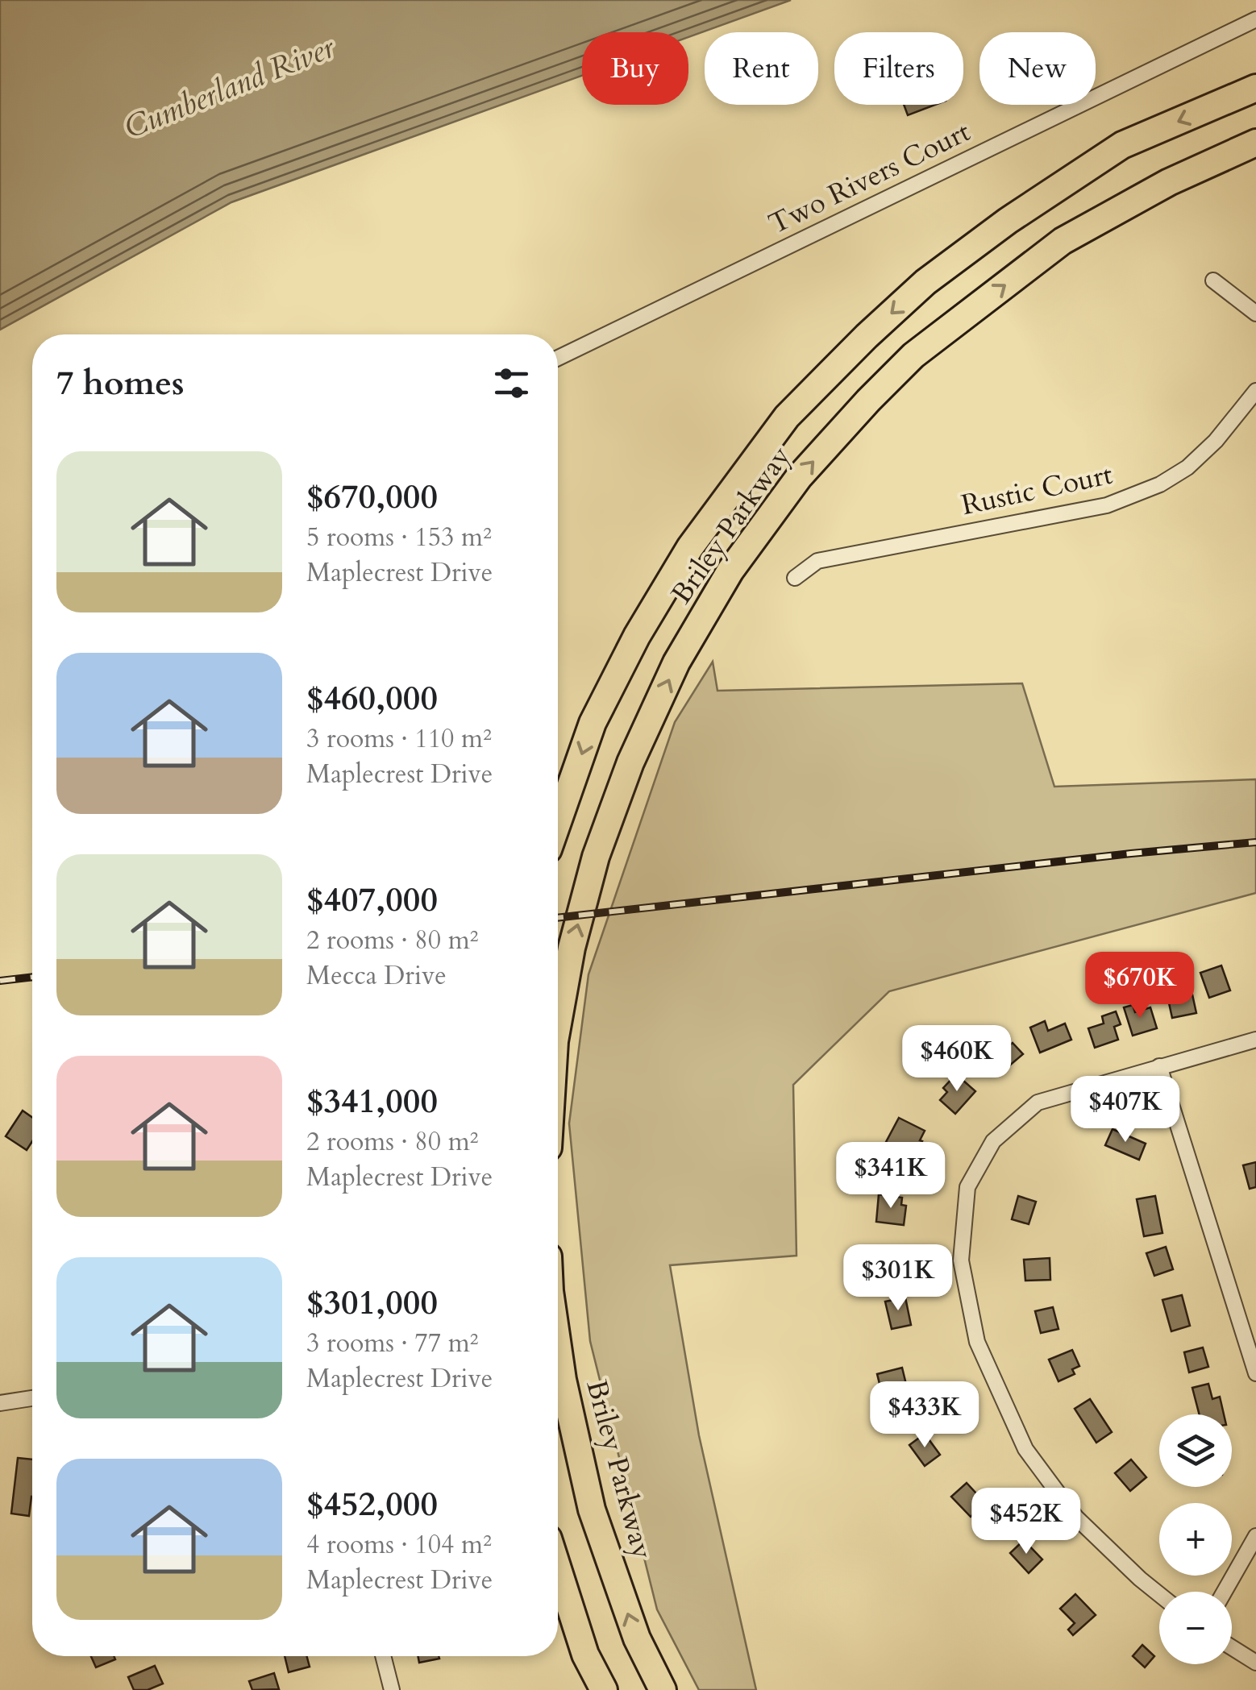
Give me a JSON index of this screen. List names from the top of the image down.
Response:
{
  "streets": {
    "highway": ["Briley Parkway"],
    "street": ["Two Rivers Court", "Rustic Court"]
  },
  "water": ["Cumberland River"],
  "page": {
    "chip": [
      "Buy",
      "Rent",
      "Filters",
      "New"
    ],
    "heading": "7 homes",
    "list": [
      {
        "name": "$670,000",
        "note": "5 rooms · 153 m² · Maplecrest Drive"
      },
      {
        "name": "$460,000",
        "note": "3 rooms · 110 m² · Maplecrest Drive"
      },
      {
        "name": "$407,000",
        "note": "2 rooms · 80 m² · Mecca Drive"
      },
      {
        "name": "$341,000",
        "note": "2 rooms · 80 m² · Maplecrest Drive"
      },
      {
        "name": "$301,000",
        "note": "3 rooms · 77 m² · Maplecrest Drive"
      },
      {
        "name": "$452,000",
        "note": "4 rooms · 104 m² · Maplecrest Drive"
      }
    ],
    "price": [
      "$670K",
      "$460K",
      "$407K",
      "$341K",
      "$301K",
      "$433K",
      "$452K"
    ],
    "map_buttons": ["+", "−"]
  }
}
